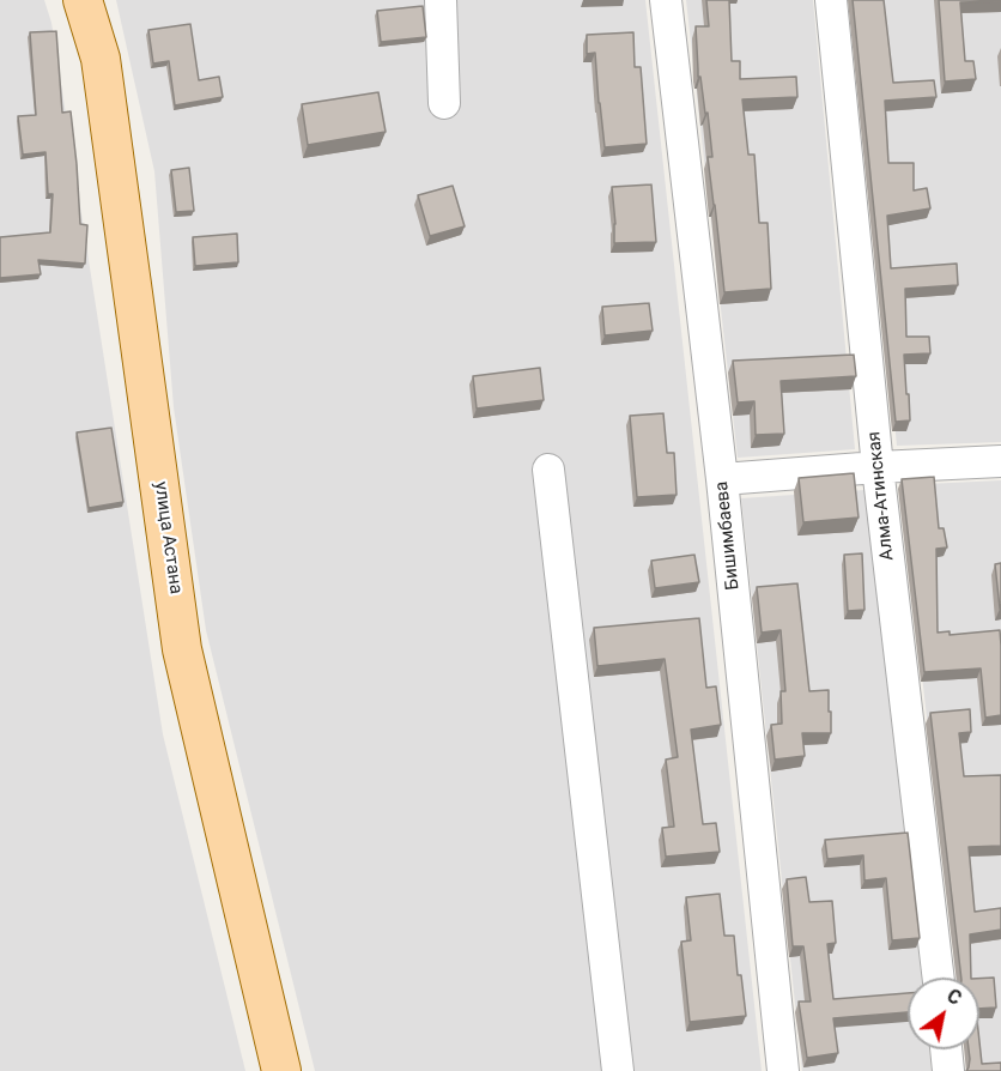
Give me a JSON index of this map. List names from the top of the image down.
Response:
{
  "streets": {
    "main road": ["улица Астана"],
    "street": ["Алма-Атинская", "Бишимбаева"]
  },
  "north": "top right"
}
